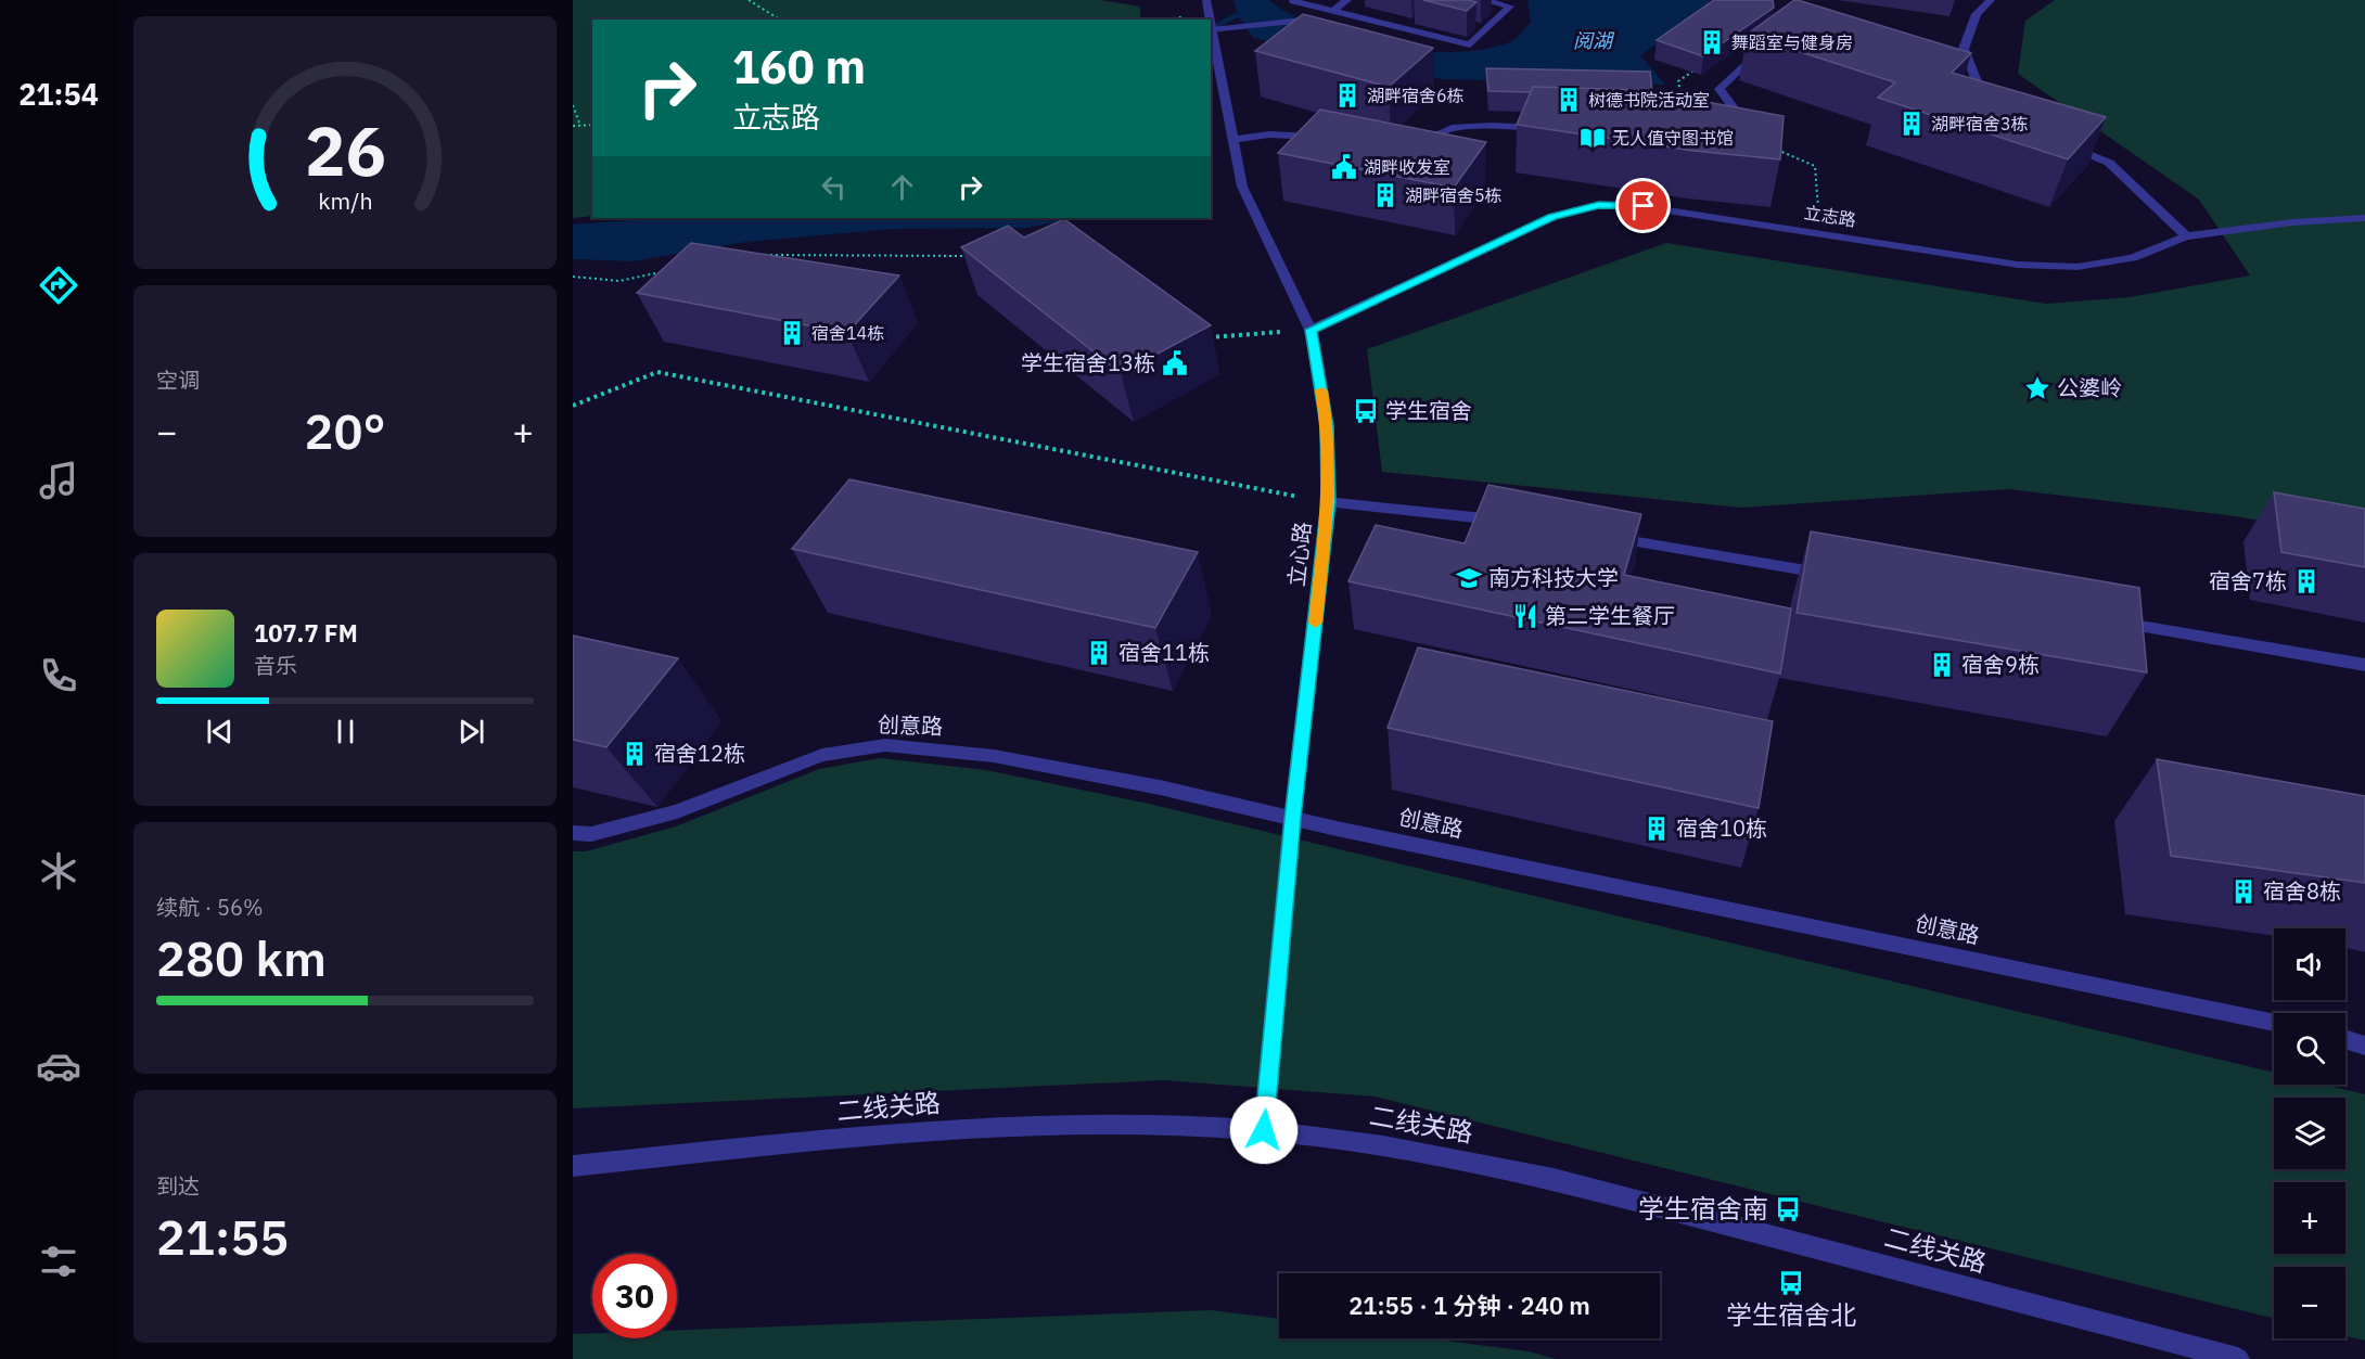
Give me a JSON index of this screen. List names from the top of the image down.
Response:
{
  "streets": {
    "street": [
      "立志路",
      "立心路",
      "创意路",
      "二线关路"
    ]
  },
  "crossings": [
    ["立志路", "立心路"],
    ["立心路", "创意路"],
    ["立心路", "二线关路"]
  ],
  "water": ["阅湖"],
  "places": {
    "building": [
      "舞蹈室与健身房",
      "湖畔宿舍6栋",
      "树德书院活动室",
      "湖畔宿舍3栋",
      "湖畔宿舍5栋",
      "宿舍14栋",
      "宿舍7栋",
      "宿舍11栋",
      "宿舍9栋",
      "宿舍12栋",
      "宿舍10栋",
      "宿舍8栋"
    ],
    "library": ["无人值守图书馆"],
    "public building": ["湖畔收发室", "学生宿舍13栋"],
    "place": ["公婆岭"],
    "bus stop": ["学生宿舍", "学生宿舍南", "学生宿舍北"],
    "school or university": ["南方科技大学"],
    "restaurant": ["第二学生餐厅"]
  },
  "page": {
    "tabs": "21:54",
    "turn": ["160 m", "立志路"],
    "tile": [
      "空调",
      ["续航 · 56%", "280 km"],
      ["到达", "21:55"]
    ],
    "heat": ["−", "20°", "+"],
    "song": ["107.7 FM", "音乐"],
    "map_buttons": ["+", "−"],
    "limit": "30",
    "trip": "21:55 · 1 分钟 · 240 m",
    "gauge": ["26", "km/h"]
  }
}
